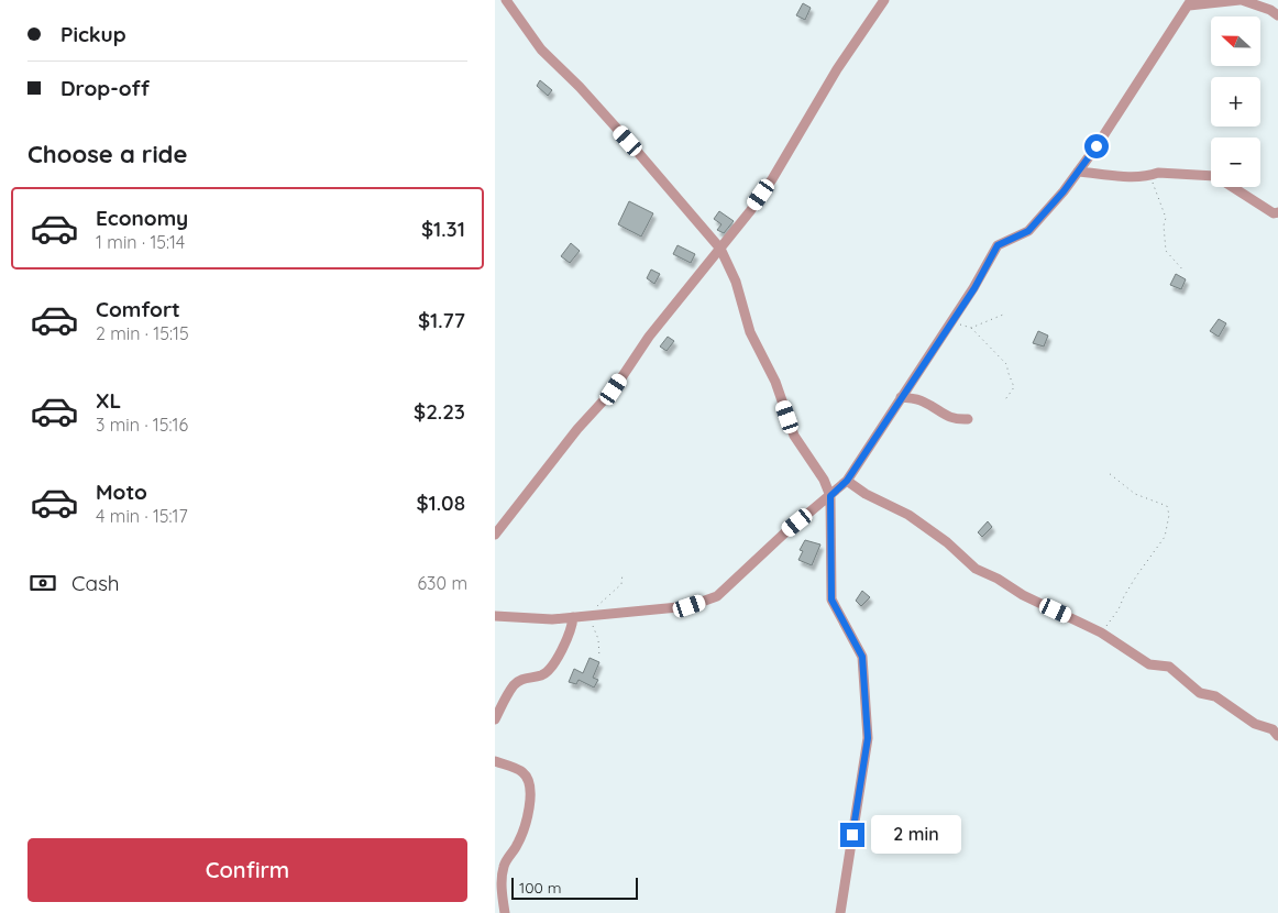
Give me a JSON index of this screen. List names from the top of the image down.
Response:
{
  "scale_bar": "100 m",
  "north": "left",
  "page": {
    "banner": ["Pickup", "Drop-off"],
    "map_buttons": ["+", "−"],
    "heading": "Choose a ride",
    "list": [
      {
        "name": "Economy",
        "note": "1 min · 15:14",
        "value": "$1.31"
      },
      {
        "name": "Comfort",
        "note": "2 min · 15:15",
        "value": "$1.77"
      },
      {
        "name": "XL",
        "note": "3 min · 15:16",
        "value": "$2.23"
      },
      {
        "name": "Moto",
        "note": "4 min · 15:17",
        "value": "$1.08"
      }
    ],
    "pay": ["Cash", "630 m"],
    "bubble": "2 min",
    "buttons": "Confirm",
    "scale": "100 m"
  }
}
